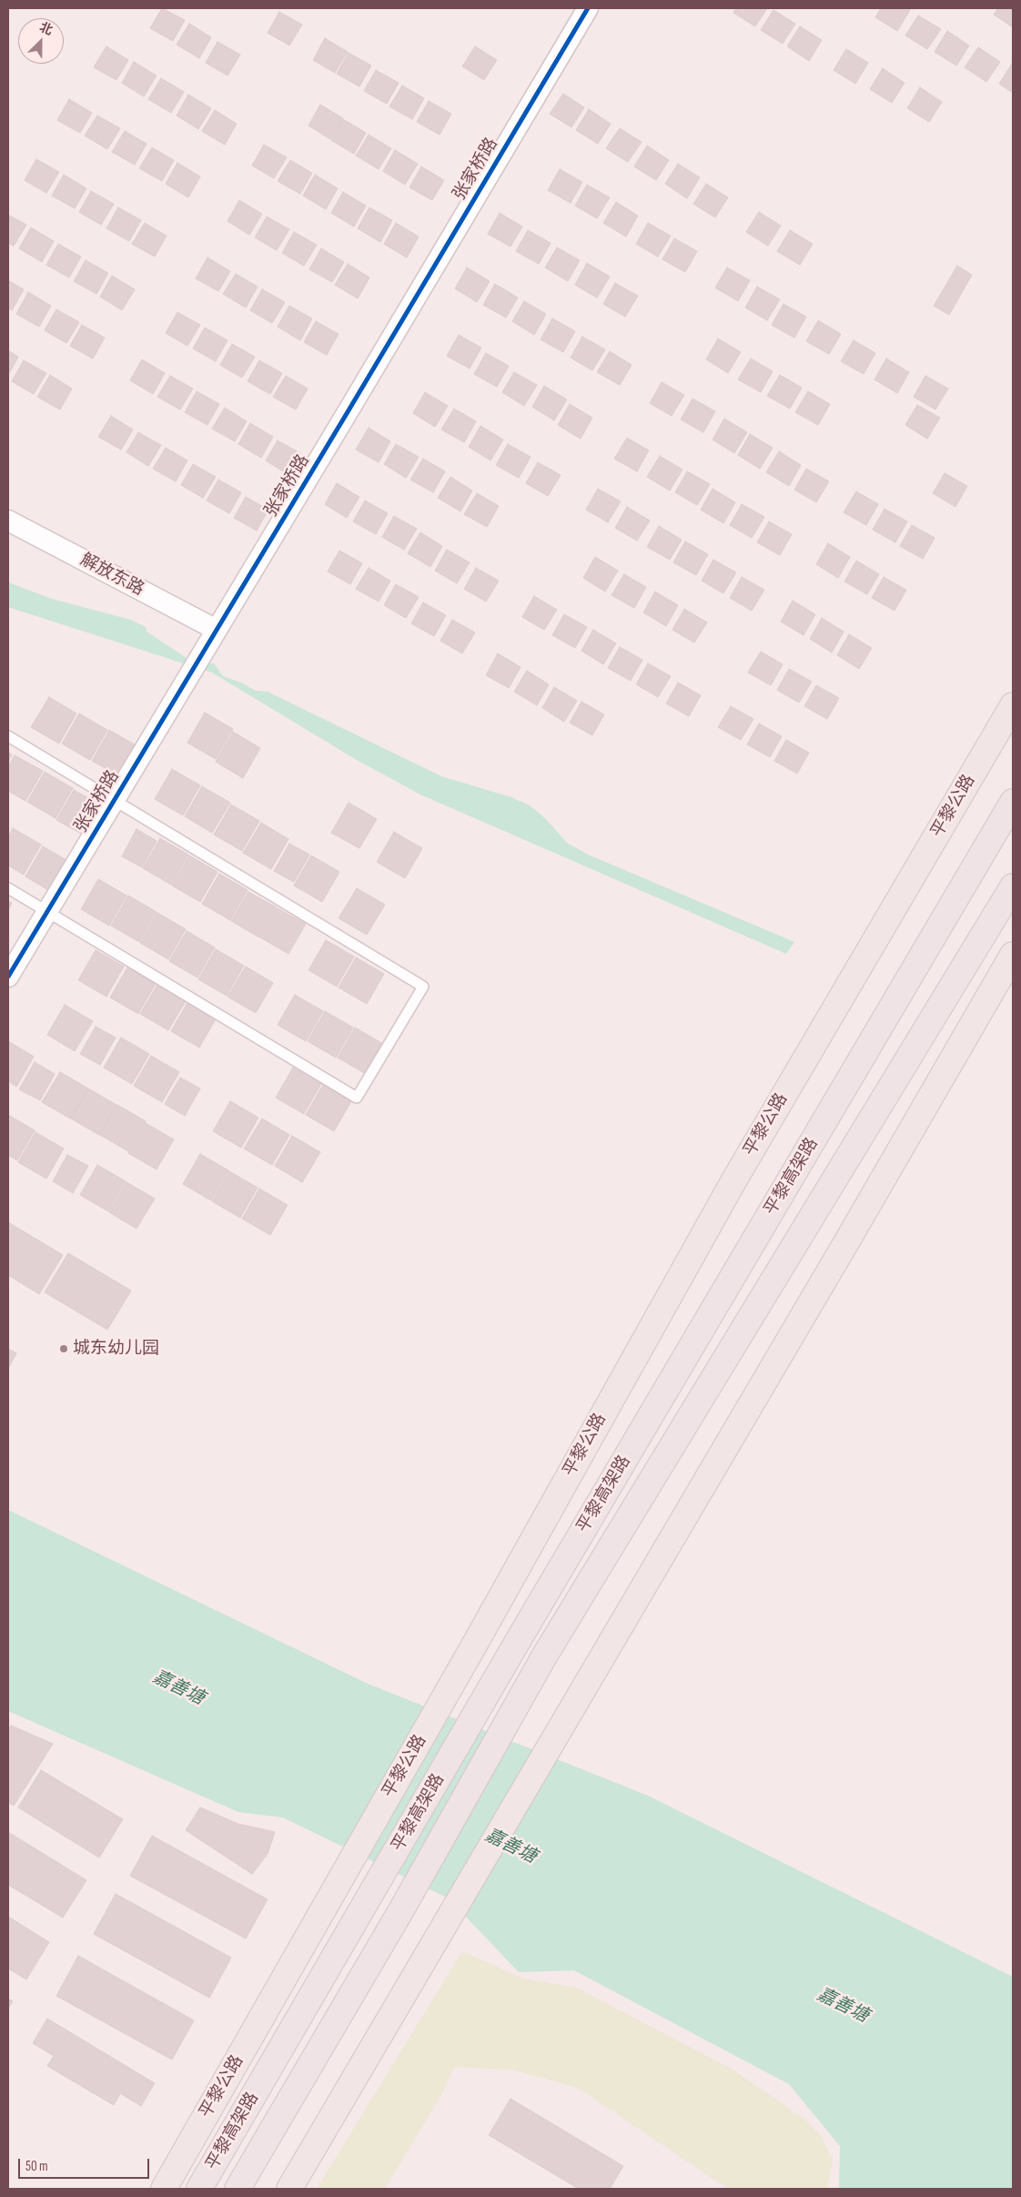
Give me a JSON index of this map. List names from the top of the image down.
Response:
{
  "streets": {
    "highway": ["平黎高架路"],
    "main road": ["平黎公路"],
    "street": ["张家桥路", "解放东路"]
  },
  "crossings": [
    ["张家桥路", "解放东路"]
  ],
  "water": ["嘉善塘"],
  "places": ["城东幼儿园"],
  "scale_bar": "50 m",
  "north": "top right"
}
